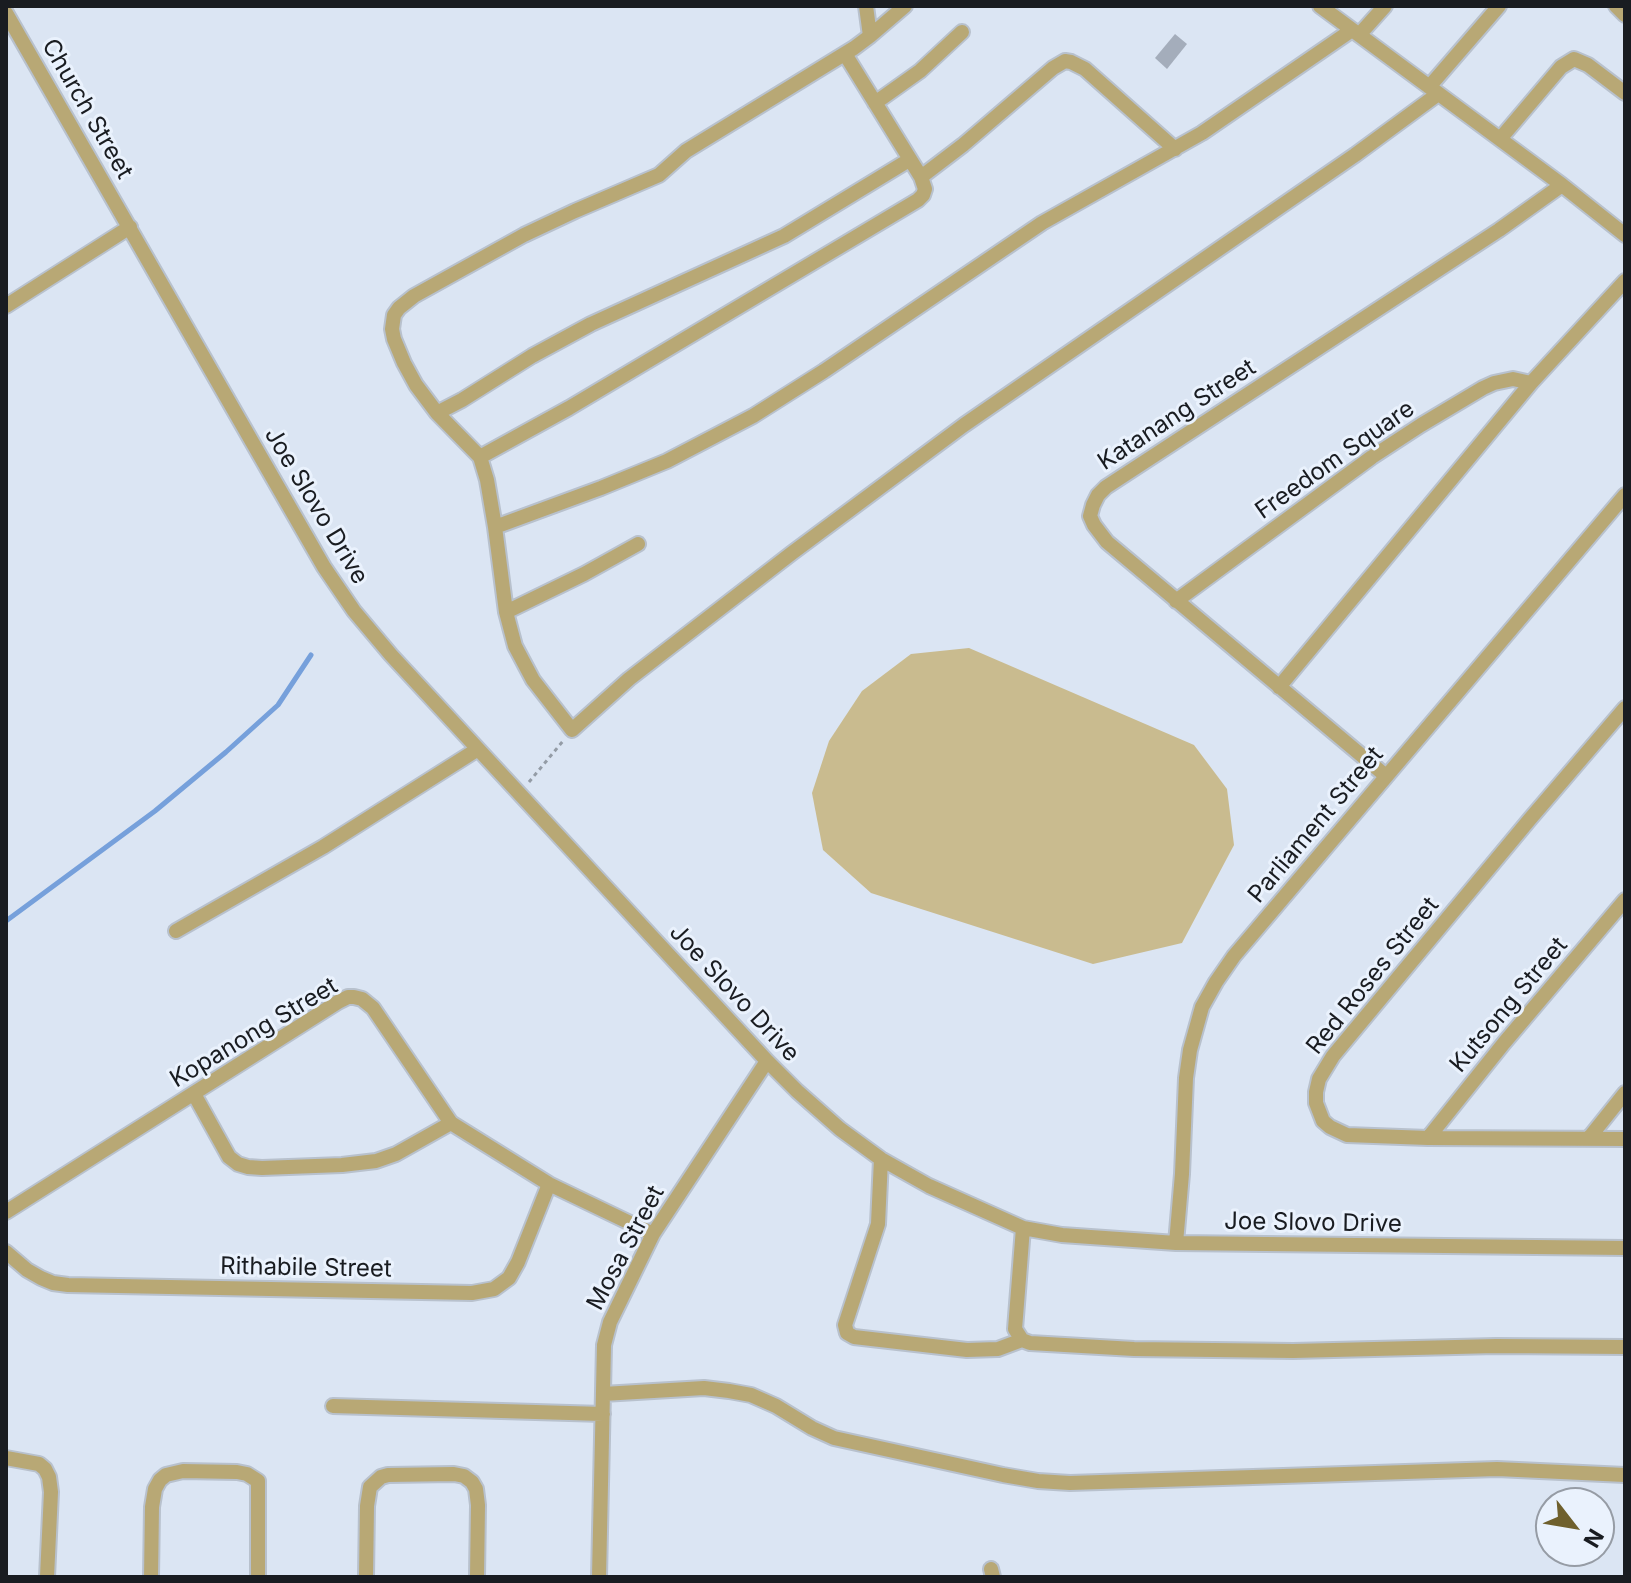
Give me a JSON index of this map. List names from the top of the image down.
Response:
{
  "streets": {
    "street": [
      "Church Street",
      "Katanang Street",
      "Freedom Square",
      "Joe Slovo Drive",
      "Parliament Street",
      "Red Roses Street",
      "Kutsong Street",
      "Kopanong Street",
      "Mosa Street",
      "Rithabile Street"
    ]
  },
  "crossings": [
    ["Church Street", "Joe Slovo Drive"],
    ["Katanang Street", "Freedom Square"],
    ["Katanang Street", "Parliament Street"],
    ["Joe Slovo Drive", "Parliament Street"],
    ["Joe Slovo Drive", "Mosa Street"],
    ["Red Roses Street", "Kutsong Street"],
    ["Kopanong Street", "Mosa Street"],
    ["Kopanong Street", "Rithabile Street"]
  ],
  "north": "bottom right"
}
